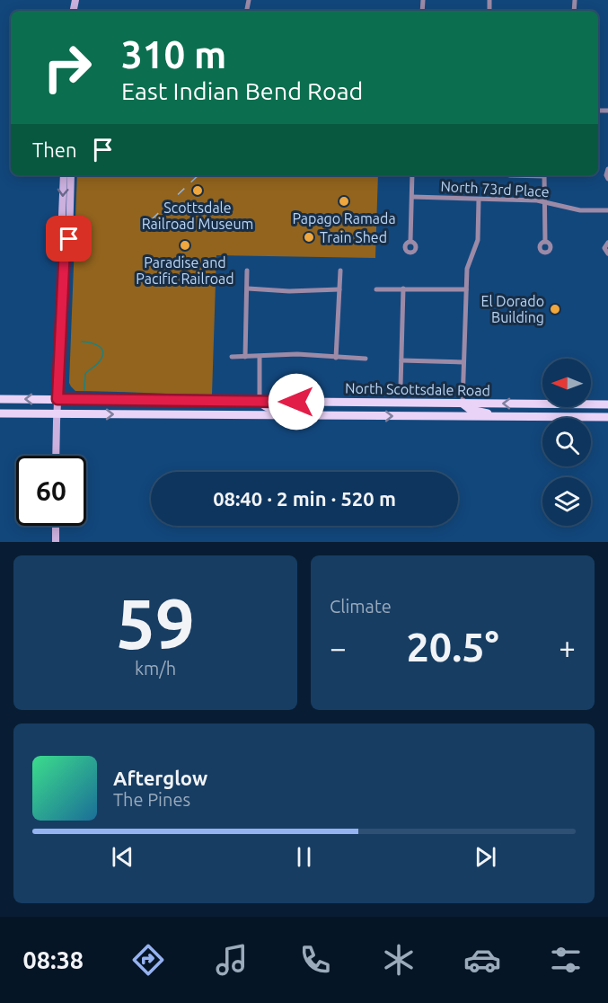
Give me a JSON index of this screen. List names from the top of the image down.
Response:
{
  "streets": {
    "main road": ["North Scottsdale Road"],
    "street": ["North 73rd Place"]
  },
  "places": [
    "Scottsdale Railroad Museum",
    "Papago Ramada",
    "Train Shed",
    "Paradise and Pacific Railroad",
    "El Dorado Building"
  ],
  "north": "left",
  "page": {
    "turn": ["310 m", "East Indian Bend Road"],
    "then": "Then",
    "limit": "60",
    "trip": "08:40 · 2 min · 520 m",
    "tile": [
      ["59", "km/h"],
      "Climate"
    ],
    "heat": ["−", "20.5°", "+"],
    "song": ["Afterglow", "The Pines"],
    "tabs": "08:38"
  }
}
